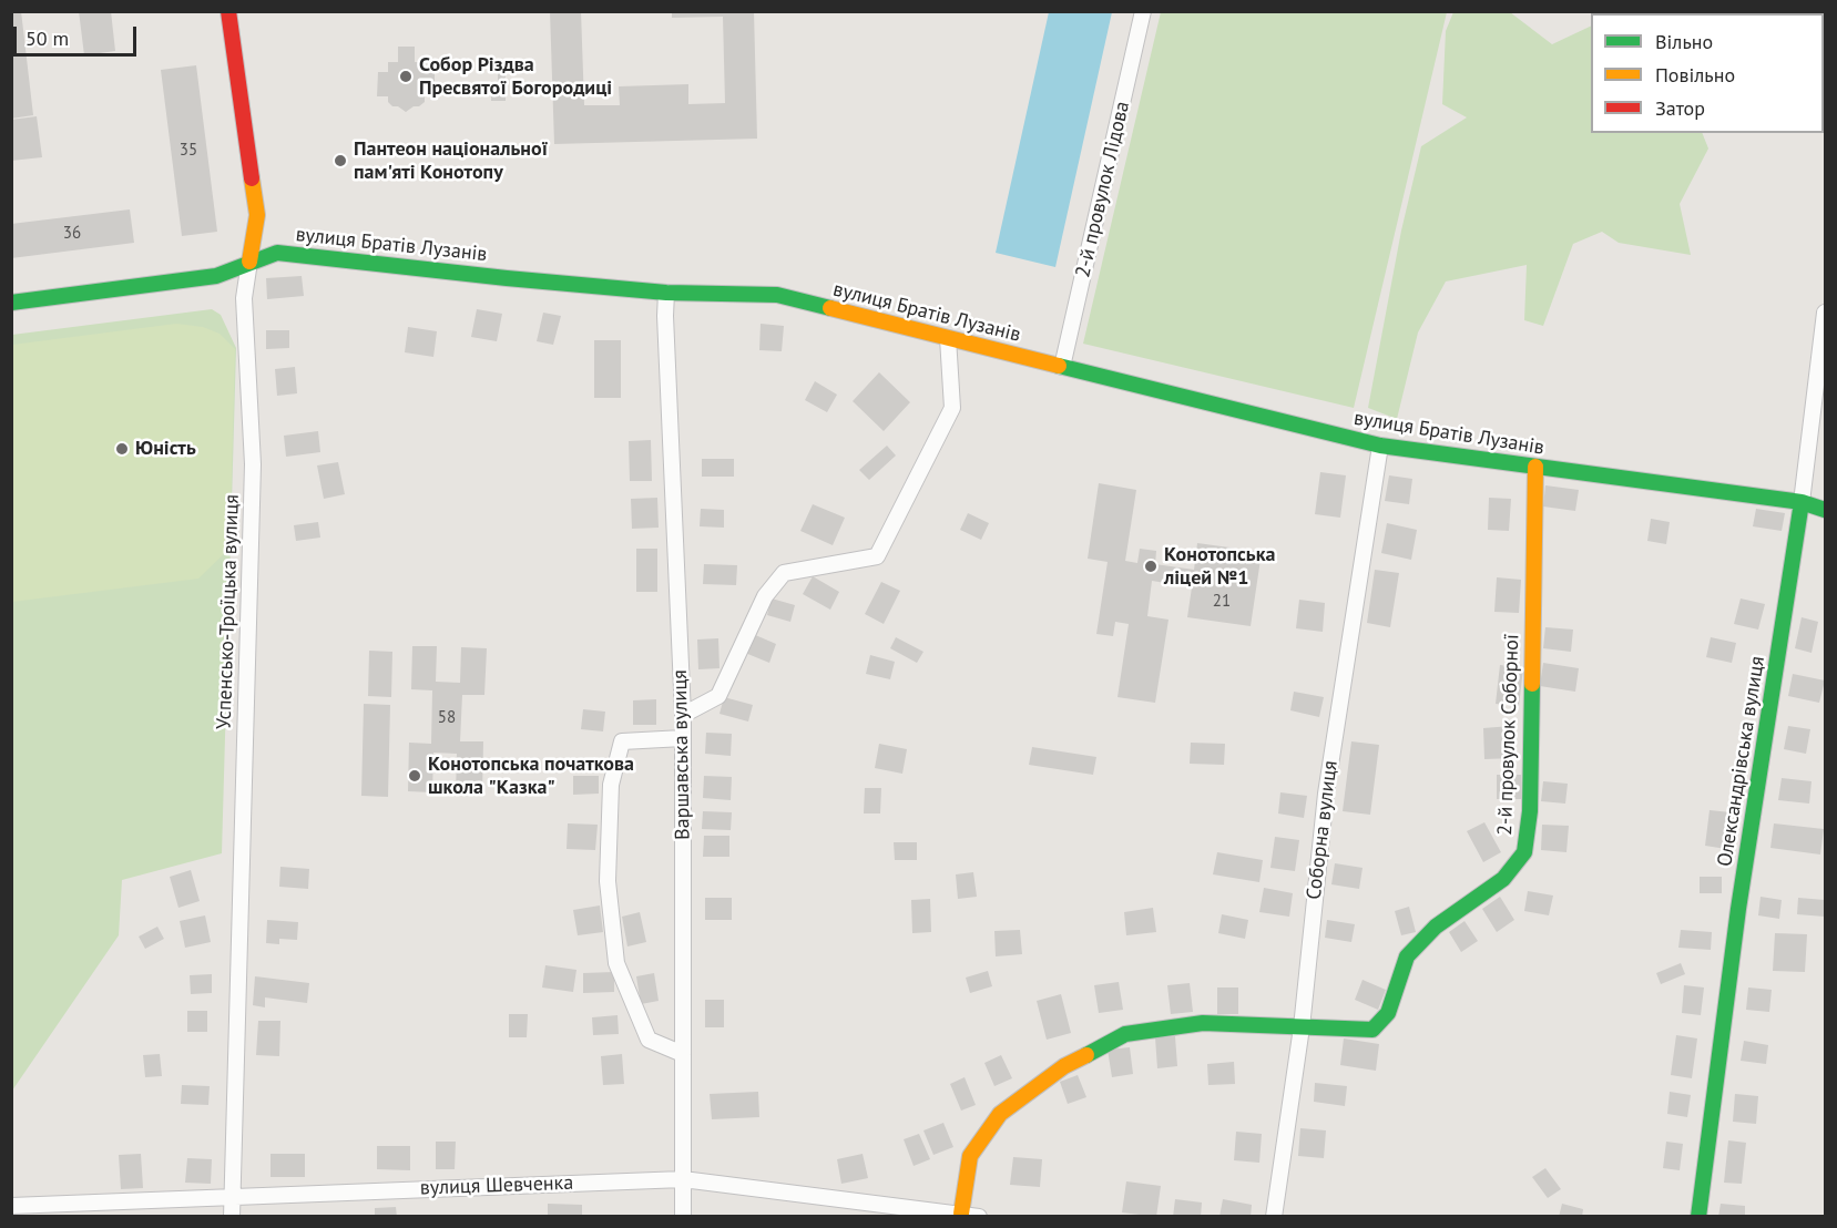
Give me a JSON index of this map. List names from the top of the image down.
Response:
{
  "streets": {
    "main road": [
      "вулиця Братів Лузанів",
      "Успенсько-Троїцька вулиця",
      "2-й провулок Соборної",
      "Олександрівська вулиця"
    ],
    "street": [
      "2-й провулок Лідова",
      "Варшавська вулиця",
      "Соборна вулиця",
      "вулиця Шевченка"
    ]
  },
  "crossings": [
    ["2-й провулок Лідова", "вулиця Братів Лузанів"],
    ["вулиця Братів Лузанів", "Успенсько-Троїцька вулиця"],
    ["вулиця Братів Лузанів", "2-й провулок Соборної"],
    ["вулиця Братів Лузанів", "Варшавська вулиця"],
    ["вулиця Братів Лузанів", "Олександрівська вулиця"],
    ["вулиця Братів Лузанів", "Соборна вулиця"],
    ["Успенсько-Троїцька вулиця", "вулиця Шевченка"],
    ["2-й провулок Соборної", "Соборна вулиця"],
    ["2-й провулок Соборної", "вулиця Шевченка"],
    ["Варшавська вулиця", "вулиця Шевченка"]
  ],
  "places": [
    "Собор Різдва Пресвятої Богородиці",
    "Пантеон національної пам'яті Конотопу",
    "Юність",
    "Конотопська ліцей №1",
    "Конотопська початкова школа \"Казка\""
  ],
  "house_numbers": [
    "35",
    "36",
    "21",
    "58"
  ],
  "legend": ["Вільно", "Повільно", "Затор"],
  "scale_bar": "50 m"
}
